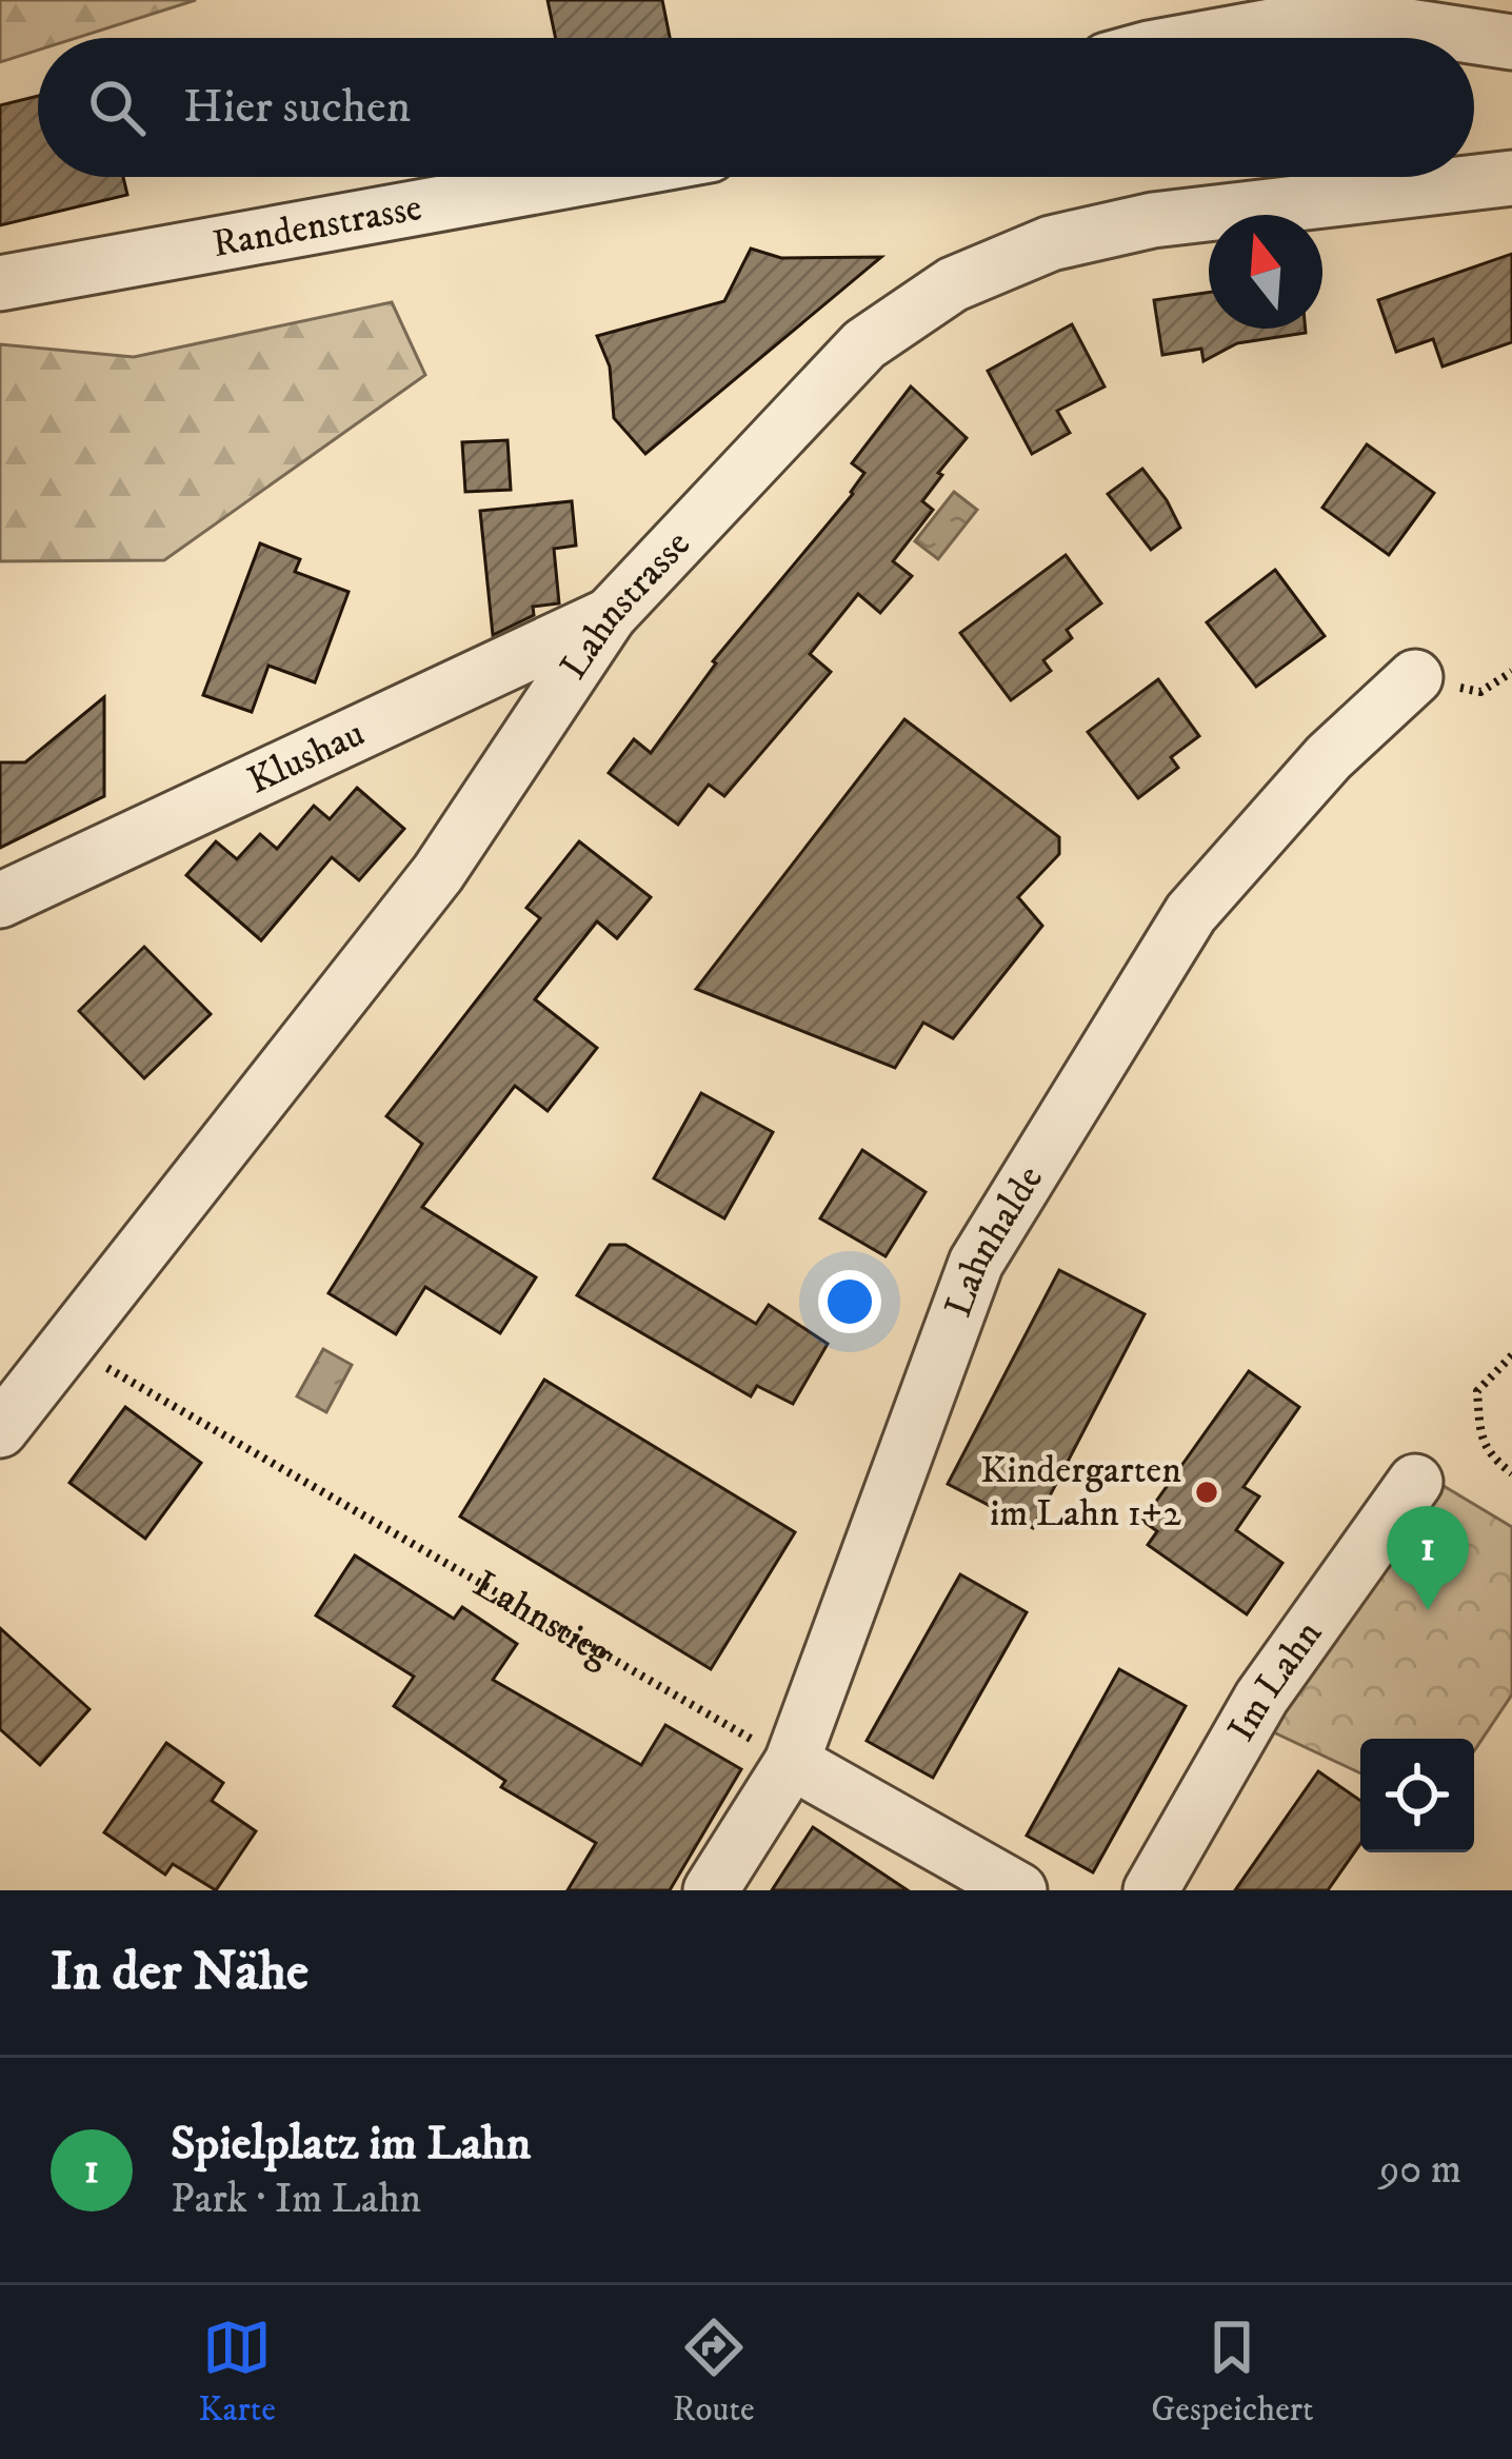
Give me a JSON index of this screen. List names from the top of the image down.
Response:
{
  "streets": {
    "street": [
      "Randenstrasse",
      "Lahnstrasse",
      "Klushau",
      "Lahnhalde",
      "Im Lahn"
    ],
    "path": ["Lahnstieg"]
  },
  "crossings": [
    ["Lahnstrasse", "Klushau"],
    ["Lahnstrasse", "Lahnstieg"],
    ["Lahnhalde", "Lahnstieg"]
  ],
  "places": ["Kindergarten im Lahn 1+2"],
  "north": "top",
  "page": {
    "search": "Hier suchen",
    "pins": "1",
    "heading": "In der Nähe",
    "list": [
      {
        "mark": "1",
        "name": "Spielplatz im Lahn",
        "note": "Park · Im Lahn",
        "value": "90 m"
      }
    ],
    "nav": ["Karte", "Route", "Gespeichert"]
  }
}
